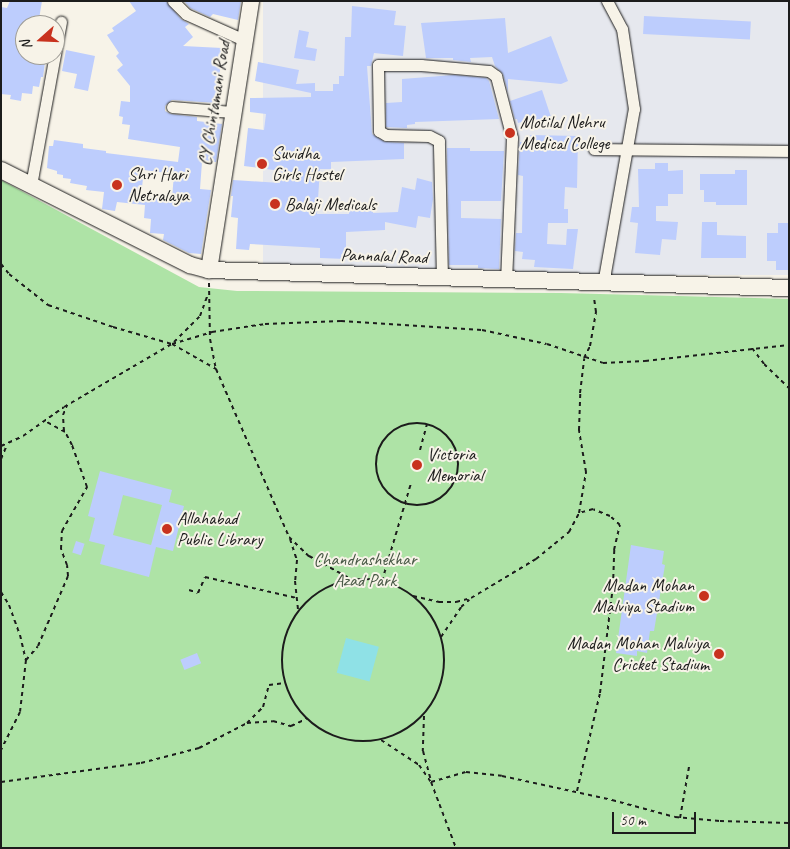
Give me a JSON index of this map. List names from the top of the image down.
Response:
{
  "streets": {
    "street": ["CY Chintamani Road", "Pannalal Road"]
  },
  "crossings": [
    ["CY Chintamani Road", "Pannalal Road"]
  ],
  "parks": ["Chandrashekhar Azad Park"],
  "places": [
    "Motilal Nehru Medical College",
    "Suvidha Girls Hostel",
    "Shri Hari Netralaya",
    "Balaji Medicals",
    "Victoria Memorial",
    "Allahabad Public Library",
    "Madan Mohan Malviya Stadium",
    "Madan Mohan Malviya Cricket Stadium"
  ],
  "scale_bar": "50 m",
  "north": "left"
}
